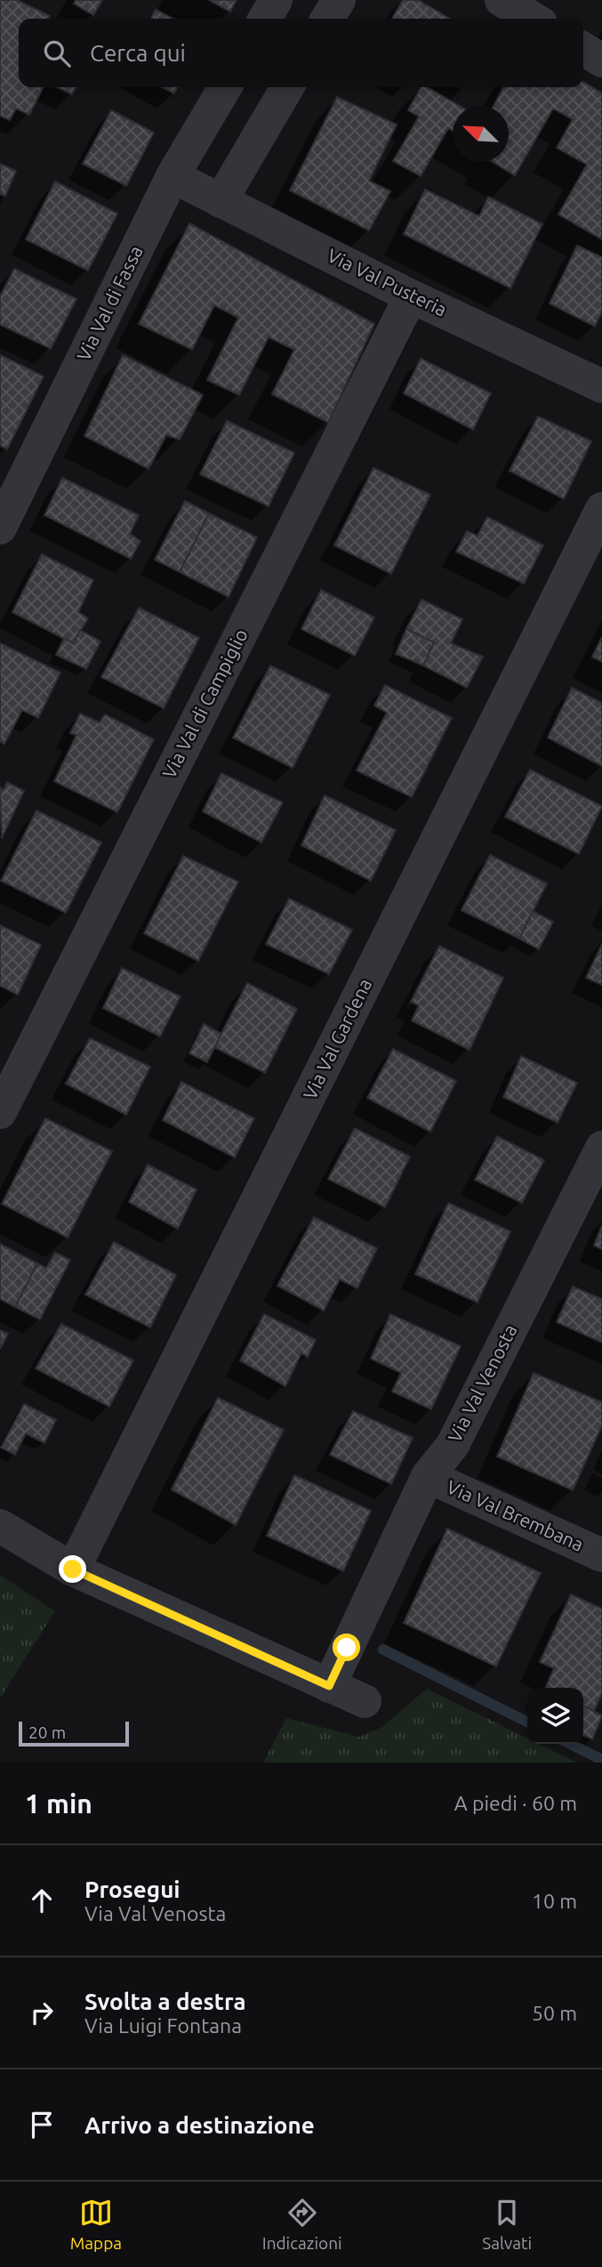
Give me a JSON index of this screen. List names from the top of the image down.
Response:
{
  "streets": {
    "street": [
      "Via Val Pusteria",
      "Via Val di Fassa",
      "Via Val di Campiglio",
      "Via Val Gardena",
      "Via Val Venosta",
      "Via Val Brembana"
    ]
  },
  "crossings": [
    ["Via Val Pusteria", "Via Val di Fassa"],
    ["Via Val Pusteria", "Via Val di Campiglio"],
    ["Via Val Venosta", "Via Val Brembana"]
  ],
  "scale_bar": "20 m",
  "north": "top left",
  "page": {
    "search": "Cerca qui",
    "scale": "20 m",
    "heading": ["1 min", "A piedi · 60 m"],
    "list": [
      ["Prosegui", "Via Val Venosta", "10 m"],
      ["Svolta a destra", "Via Luigi Fontana", "50 m"],
      "Arrivo a destinazione"
    ],
    "nav": ["Mappa", "Indicazioni", "Salvati"]
  }
}
